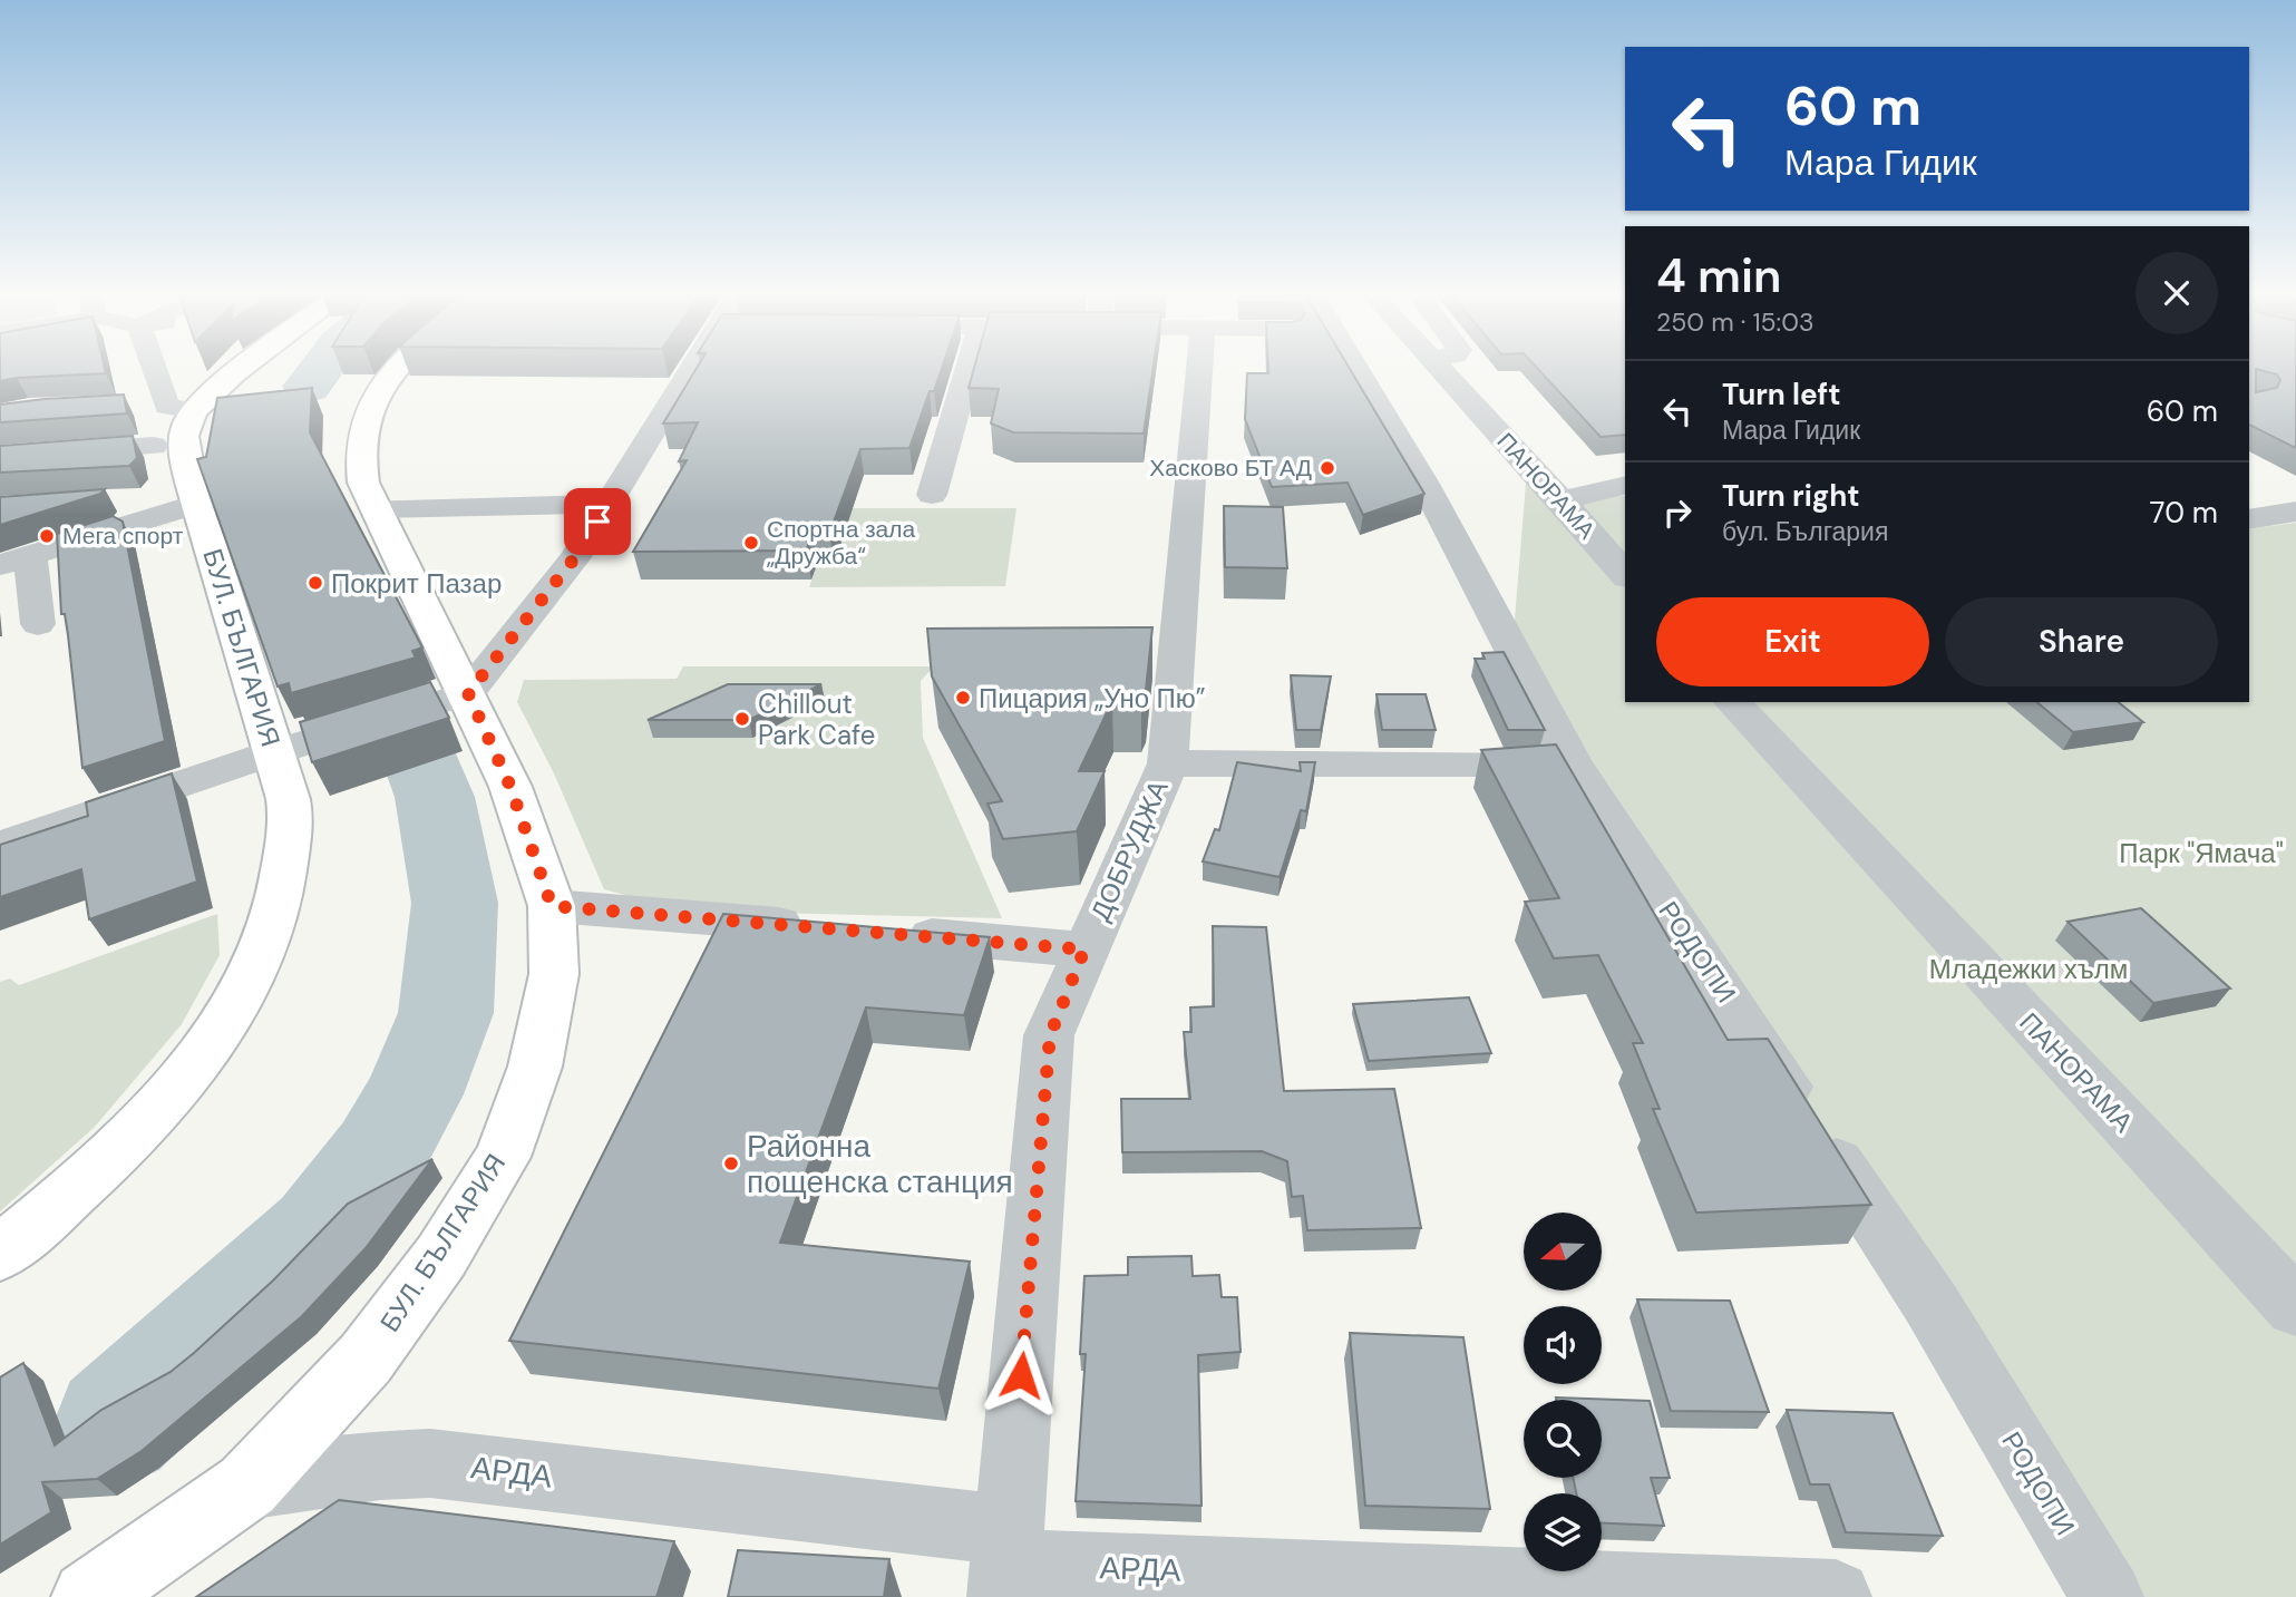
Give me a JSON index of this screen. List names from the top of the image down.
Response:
{
  "streets": {
    "main road": ["БУЛ. БЪЛГАРИЯ"],
    "street": [
      "ПАНОРАМА",
      "ДОБРУДЖА",
      "РОДОПИ",
      "АРДА"
    ]
  },
  "crossings": [
    ["БУЛ. БЪЛГАРИЯ", "АРДА"],
    ["ДОБРУДЖА", "АРДА"]
  ],
  "parks": ["Парк \"Ямача\"", "Младежки хълм"],
  "places": [
    "Хасково БТ АД",
    "Мега спорт",
    "Спортна зала „Дружба“",
    "Покрит Пазар",
    "Пицария „Уно Пю”",
    "Chillout Park Cafe",
    "Районна пощенска станция"
  ],
  "north": "left",
  "page": {
    "turn": ["60 m", "Мара Гидик"],
    "heading": ["4 min", "250 m · 15:03"],
    "list": [
      {
        "name": "Turn left",
        "note": "Мара Гидик",
        "value": "60 m"
      },
      {
        "name": "Turn right",
        "note": "бул. България",
        "value": "70 m"
      }
    ],
    "buttons": ["Exit", "Share"]
  }
}
